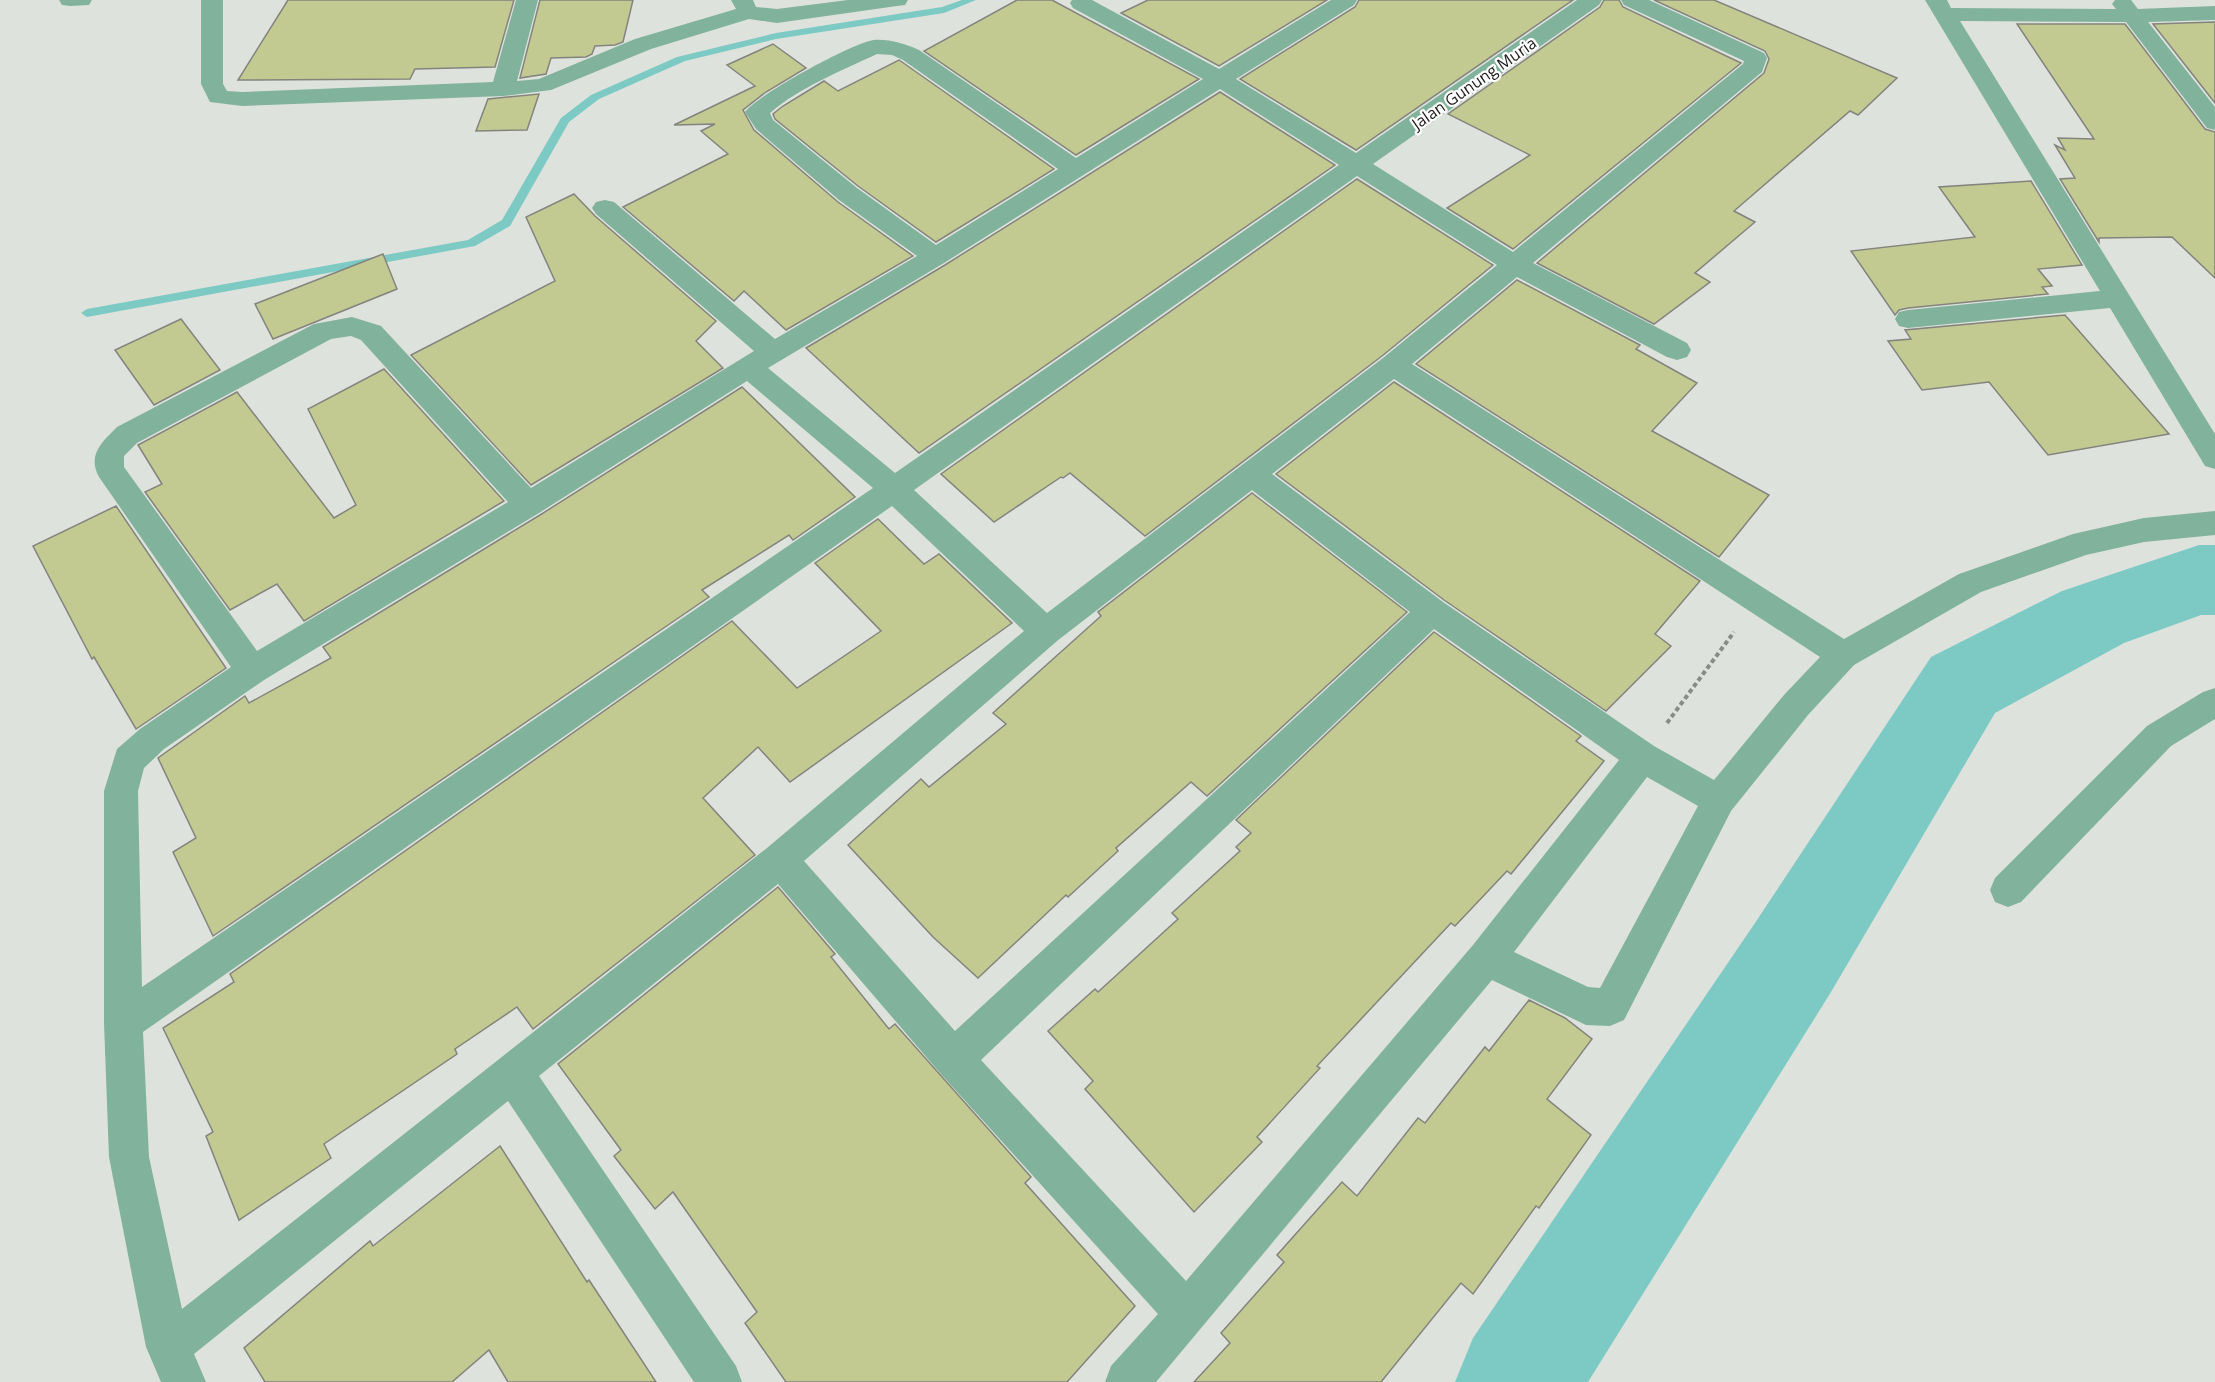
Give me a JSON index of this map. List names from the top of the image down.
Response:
{
  "streets": {
    "street": ["Jalan Gunung Muria"]
  }
}
